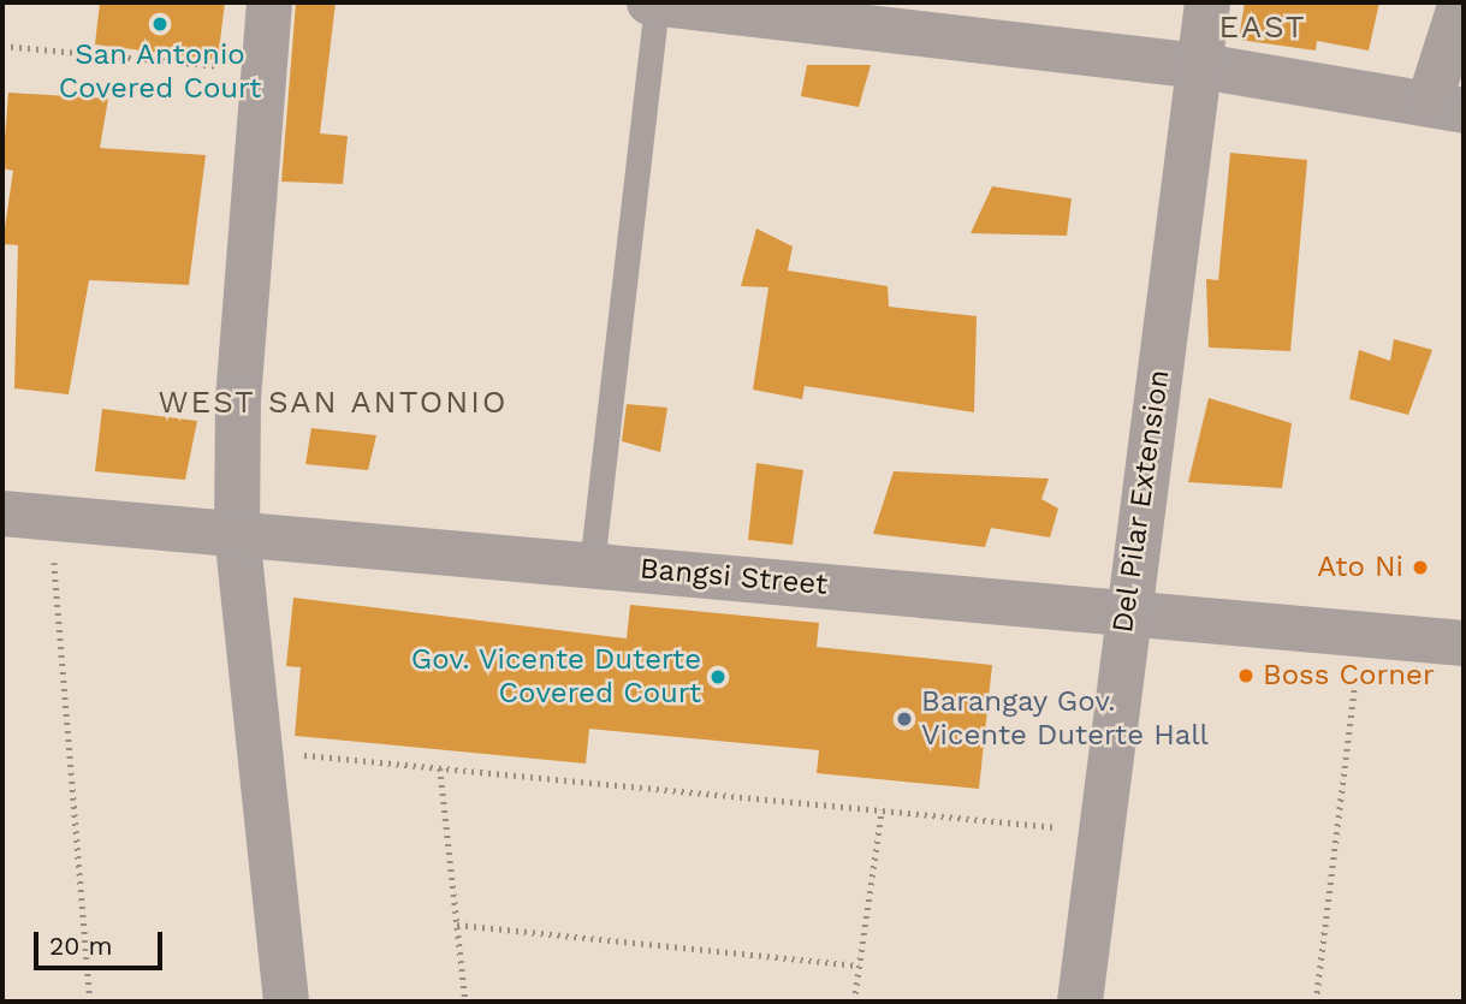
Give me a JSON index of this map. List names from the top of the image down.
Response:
{
  "streets": {
    "street": ["Del Pilar Extension", "Bangsi Street"]
  },
  "crossings": [
    ["Del Pilar Extension", "Bangsi Street"]
  ],
  "districts": ["EAST", "WEST SAN ANTONIO"],
  "places": [
    "San Antonio Covered Court",
    "Ato Ni",
    "Boss Corner",
    "Gov. Vicente Duterte Covered Court",
    "Barangay Gov. Vicente Duterte Hall"
  ],
  "scale_bar": "20 m"
}
